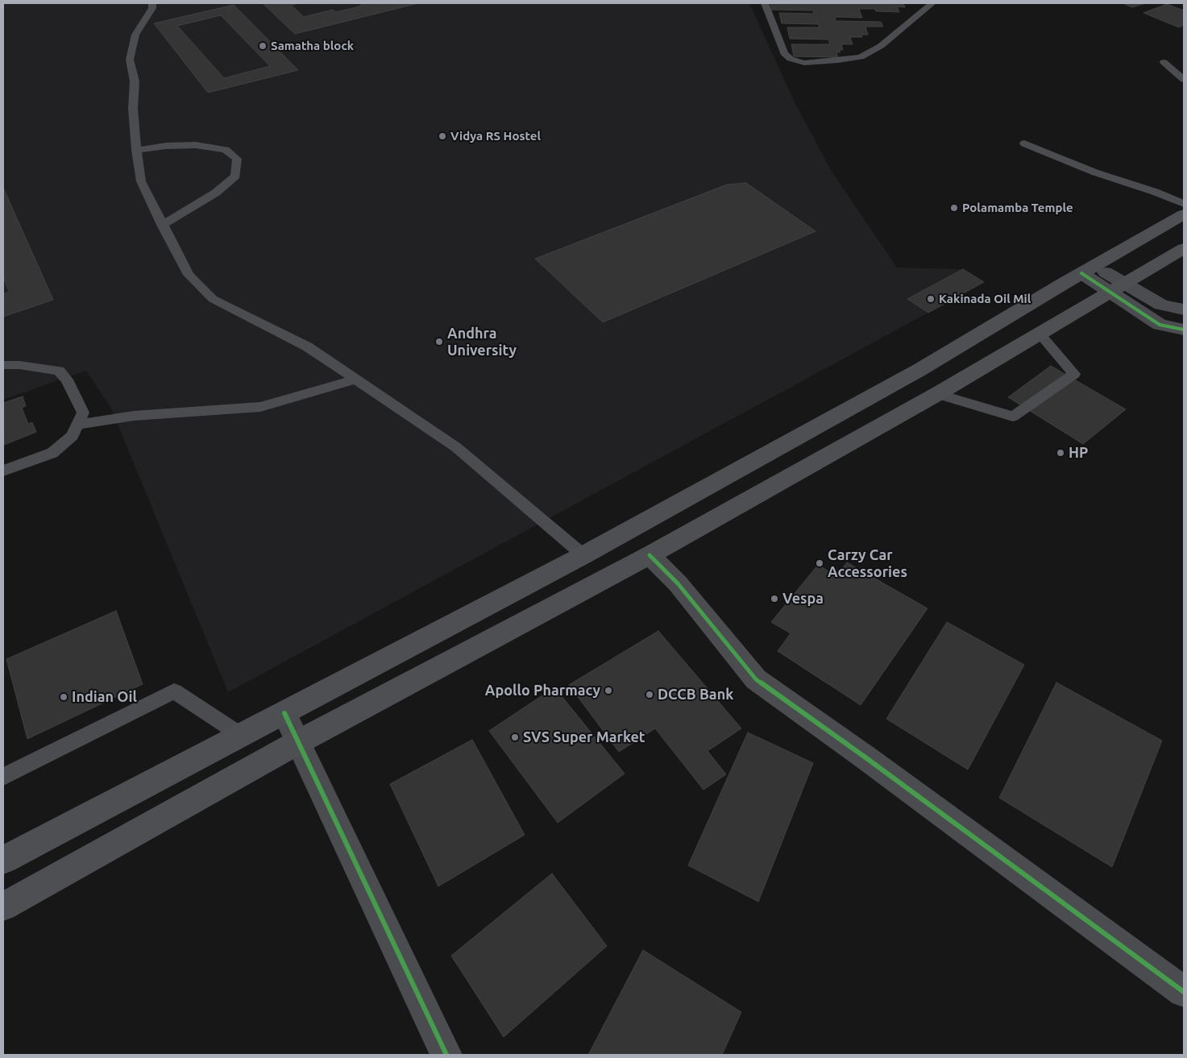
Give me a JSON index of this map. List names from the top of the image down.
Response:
{
  "places": [
    "Samatha block",
    "Vidya RS Hostel",
    "Polamamba Temple",
    "Kakinada Oil Mil",
    "Andhra University",
    "HP",
    "Carzy Car Accessories",
    "Vespa",
    "Apollo Pharmacy",
    "DCCB Bank",
    "Indian Oil",
    "SVS Super Market"
  ]
}
